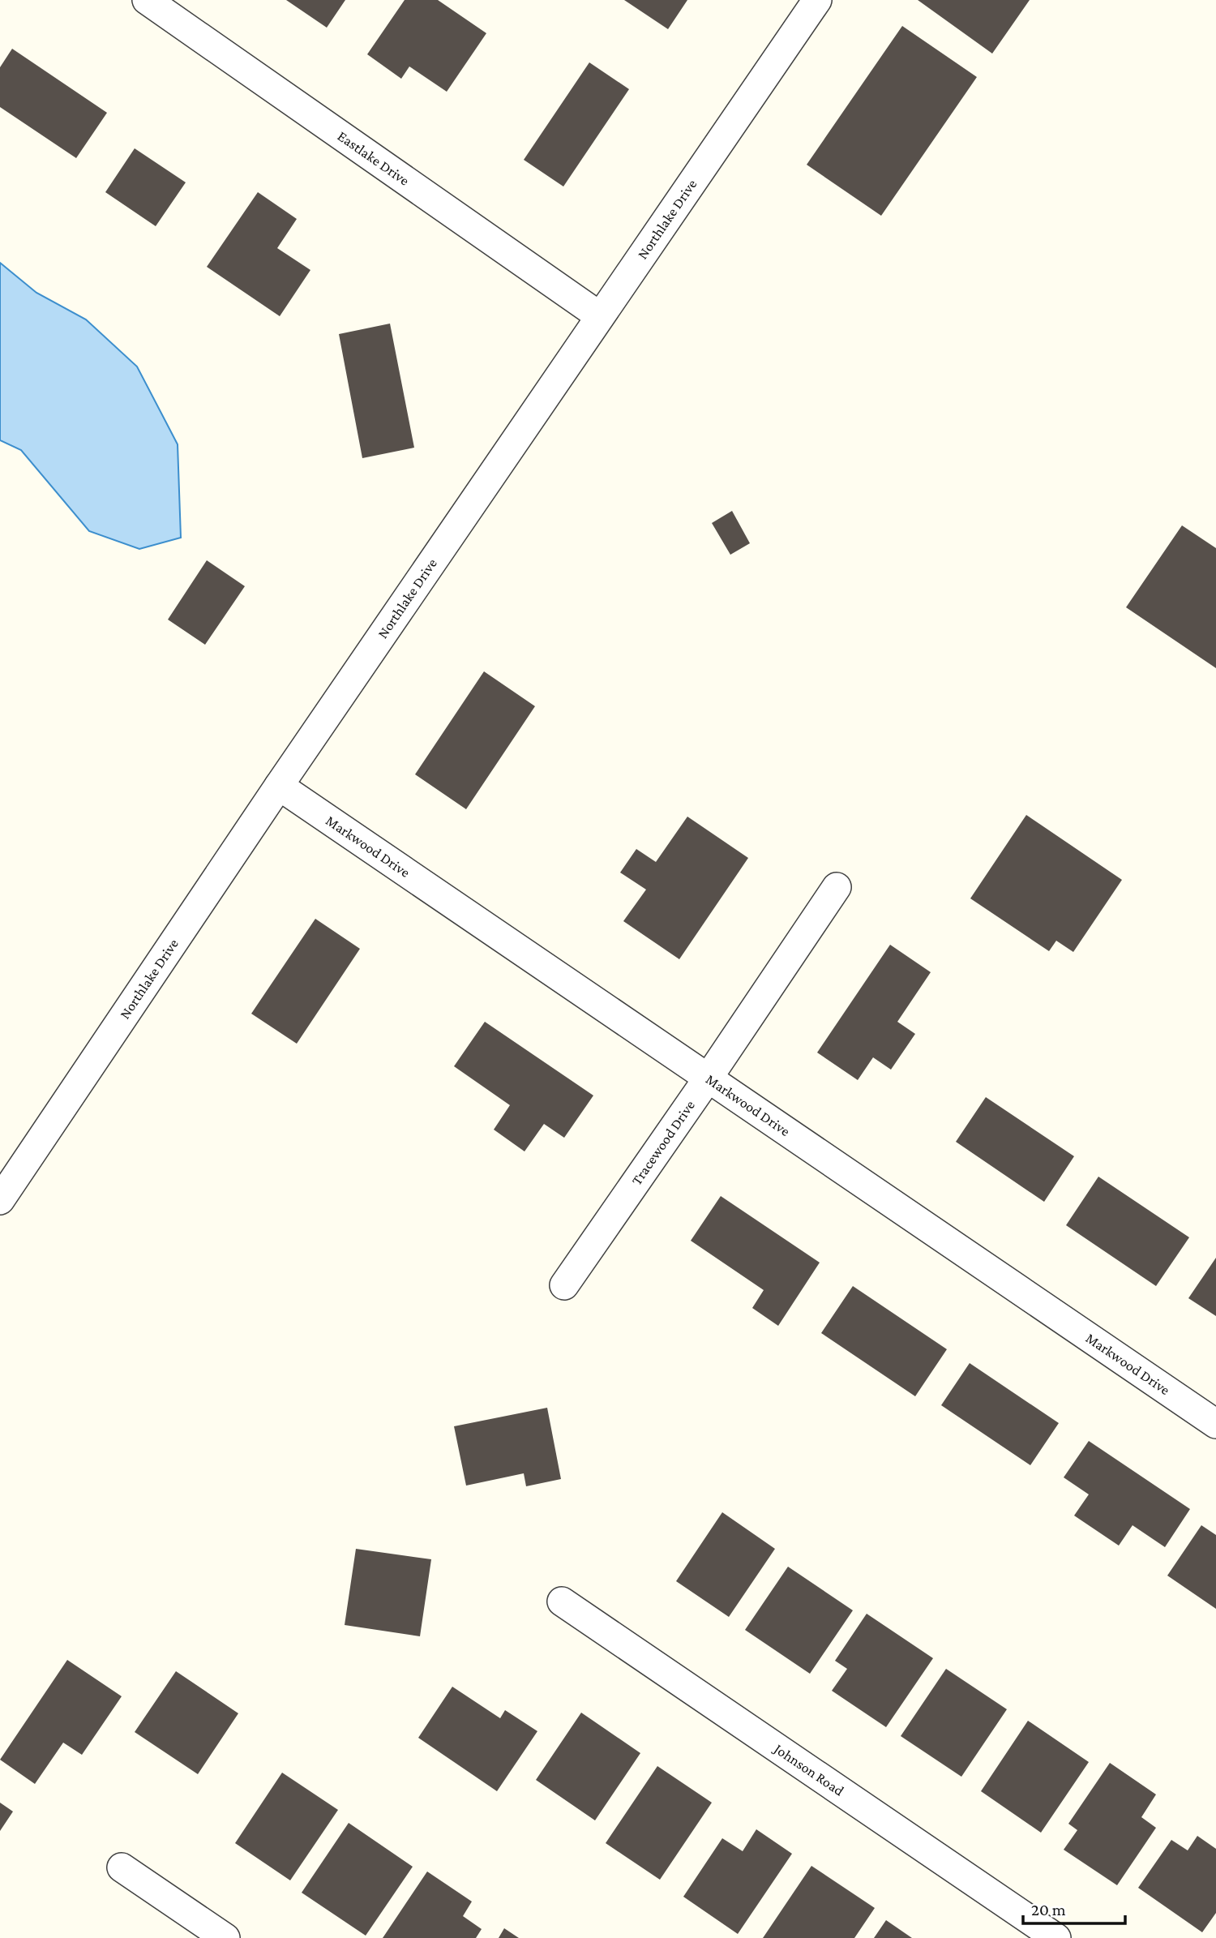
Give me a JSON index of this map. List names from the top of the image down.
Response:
{
  "streets": {
    "street": [
      "Eastlake Drive",
      "Northlake Drive",
      "Markwood Drive",
      "Tracewood Drive",
      "Johnson Road"
    ]
  },
  "crossings": [
    ["Eastlake Drive", "Northlake Drive"],
    ["Northlake Drive", "Markwood Drive"],
    ["Markwood Drive", "Tracewood Drive"]
  ],
  "scale_bar": "20 m"
}
